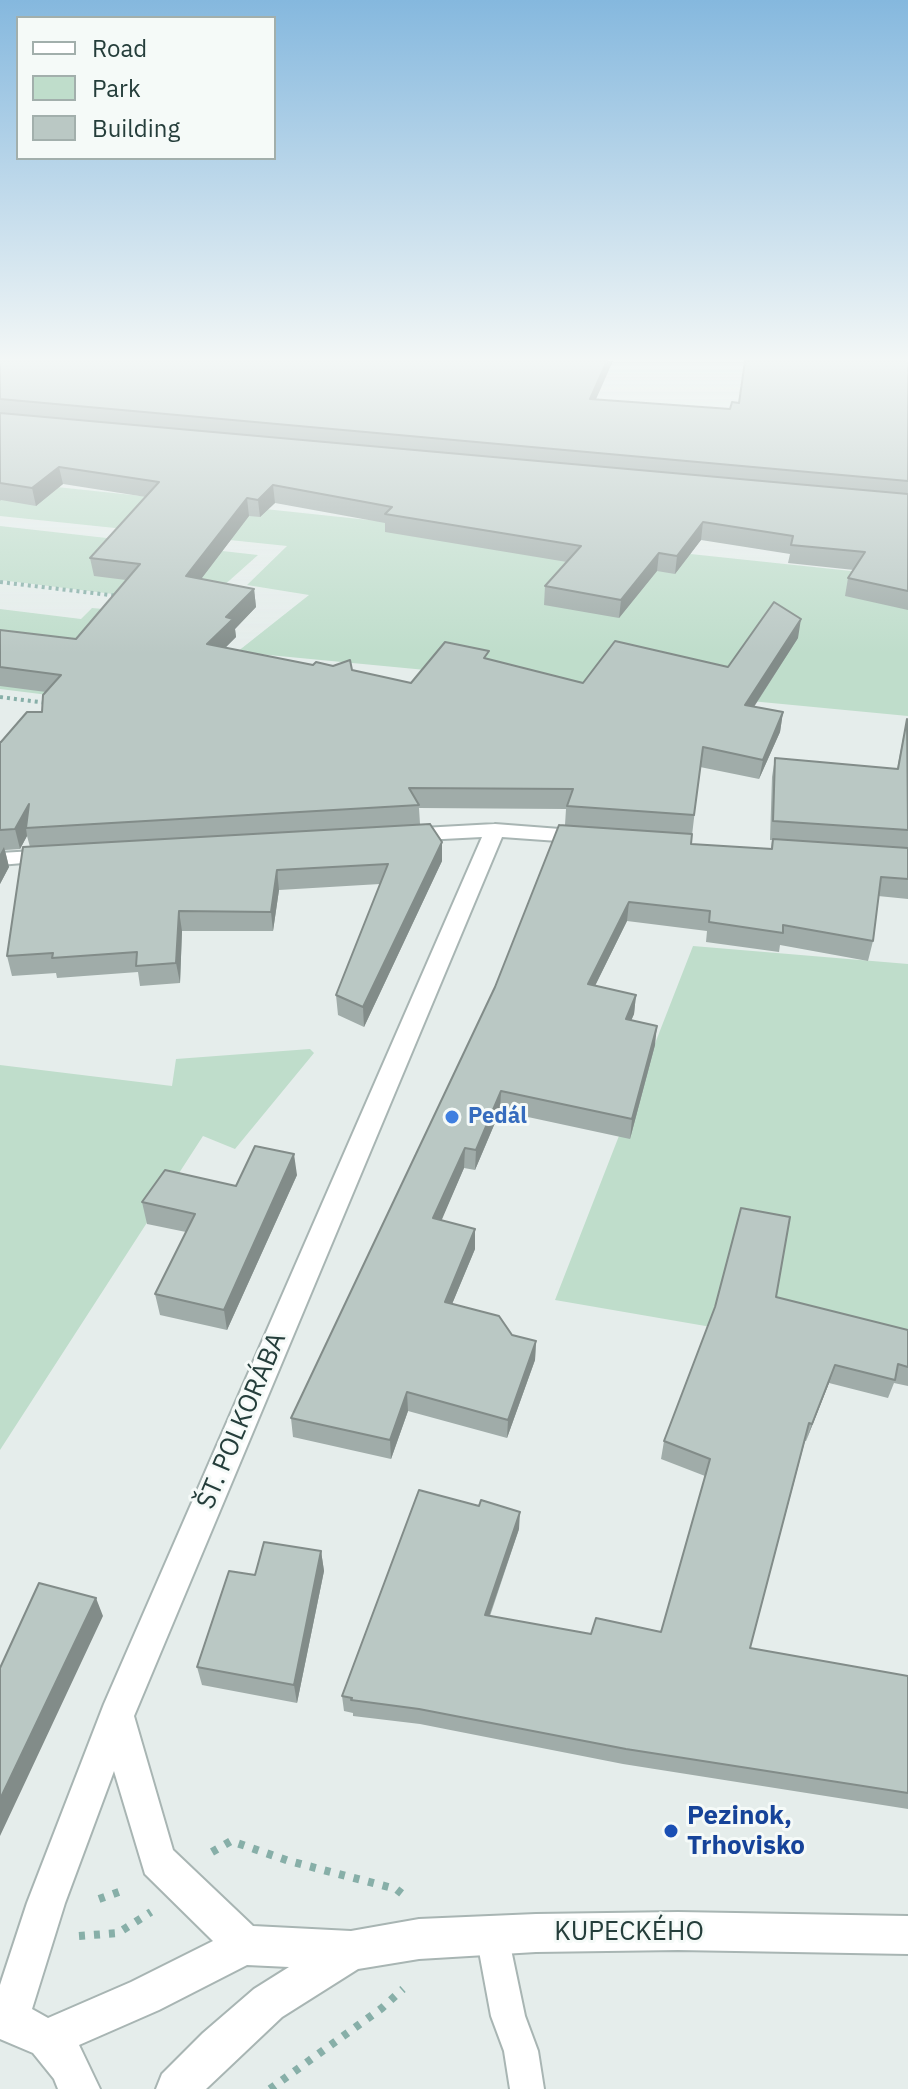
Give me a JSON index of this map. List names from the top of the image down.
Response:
{
  "streets": {
    "street": ["ŠT. POLKORÁBA", "KUPECKÉHO"]
  },
  "places": ["Pedál", "Pezinok, Trhovisko"],
  "legend": ["Road", "Park", "Building"]
}
